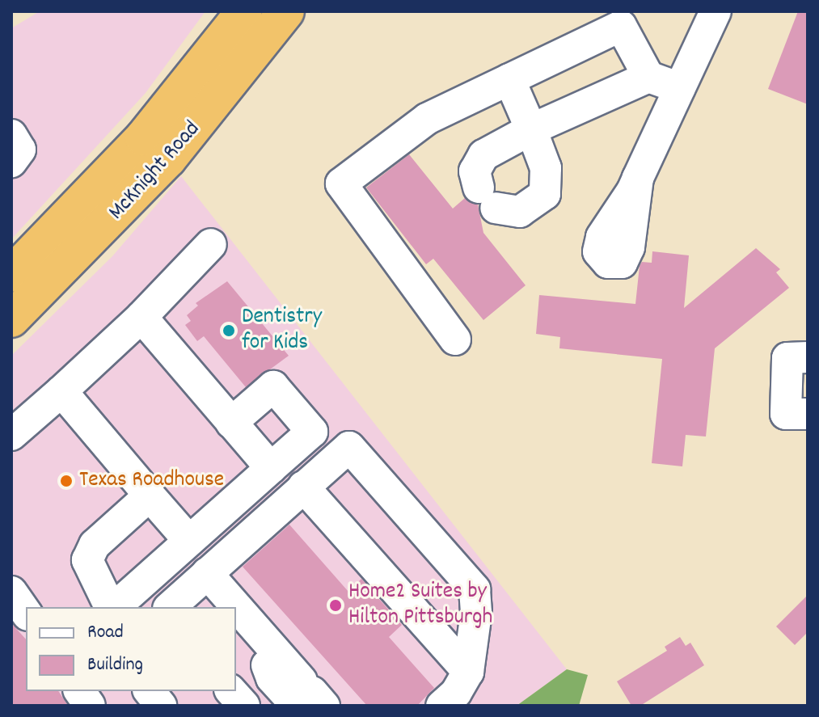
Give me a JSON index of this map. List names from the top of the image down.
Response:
{
  "streets": {
    "highway": ["McKnight Road"]
  },
  "places": ["Dentistry for Kids", "Texas Roadhouse", "Home2 Suites by Hilton Pittsburgh"],
  "legend": ["Road", "Building"]
}
